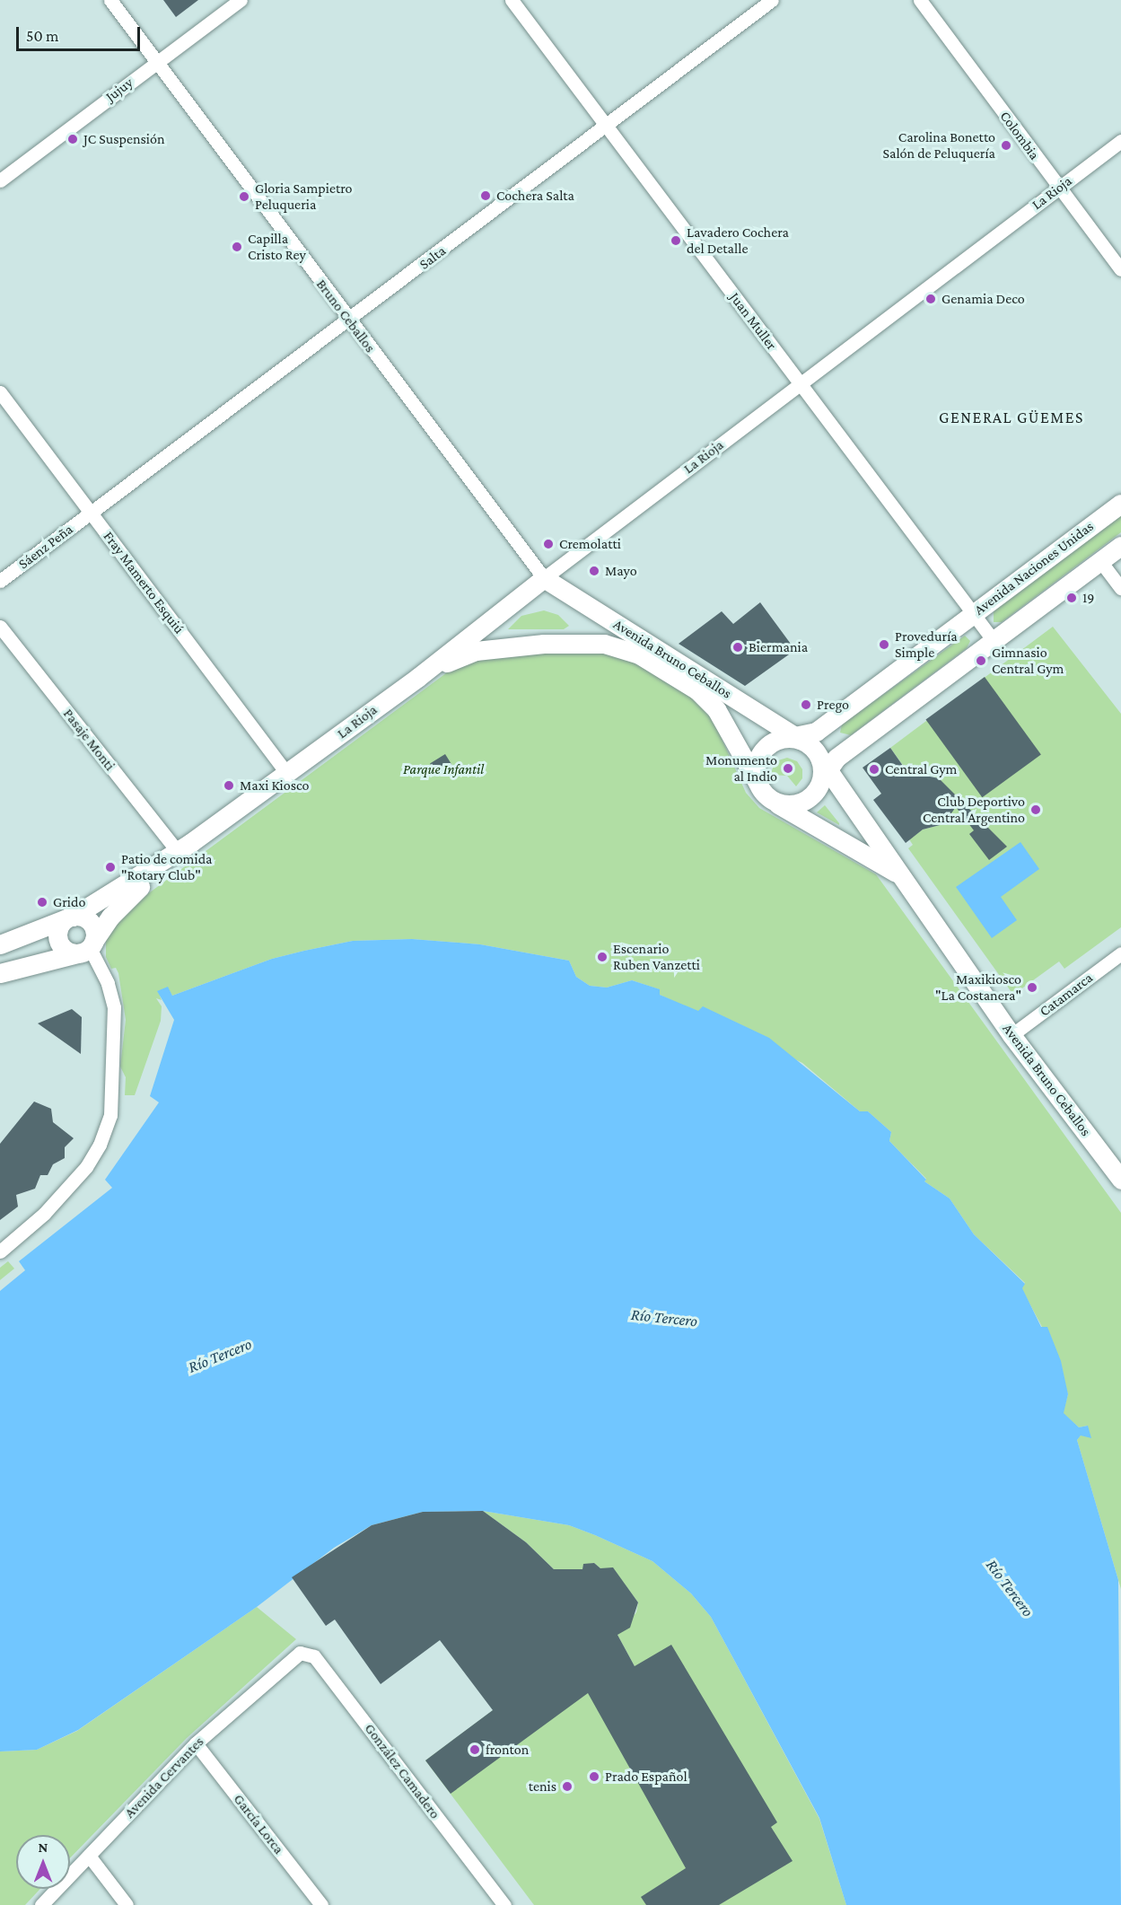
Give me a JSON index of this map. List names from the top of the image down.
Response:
{
  "streets": {
    "main road": ["La Rioja", "Avenida Naciones Unidas", "Avenida Bruno Ceballos"],
    "street": [
      "Jujuy",
      "Colombia",
      "Salta",
      "Bruno Ceballos",
      "Juan Muller",
      "Sáenz Peña",
      "Fray Mamerto Esquiú",
      "Pasaje Monti",
      "Catamarca",
      "González Camadero",
      "Avenida Cervantes",
      "García Lorca"
    ]
  },
  "crossings": [
    ["Jujuy", "Bruno Ceballos"],
    ["Colombia", "La Rioja"],
    ["La Rioja", "Bruno Ceballos"],
    ["La Rioja", "Juan Muller"],
    ["La Rioja", "Fray Mamerto Esquiú"],
    ["La Rioja", "Avenida Bruno Ceballos"],
    ["La Rioja", "Pasaje Monti"],
    ["Salta", "Bruno Ceballos"],
    ["Salta", "Juan Muller"],
    ["Salta", "Sáenz Peña"],
    ["Salta", "Fray Mamerto Esquiú"],
    ["Bruno Ceballos", "Avenida Bruno Ceballos"],
    ["Juan Muller", "Avenida Naciones Unidas"],
    ["Sáenz Peña", "Fray Mamerto Esquiú"],
    ["Avenida Naciones Unidas", "Avenida Bruno Ceballos"],
    ["Avenida Bruno Ceballos", "Catamarca"],
    ["González Camadero", "Avenida Cervantes"],
    ["Avenida Cervantes", "García Lorca"]
  ],
  "districts": ["GENERAL GÜEMES"],
  "water": ["Río Tercero"],
  "parks": ["Parque Infantil"],
  "places": [
    "JC Suspensión",
    "Carolina Bonetto Salón de Peluquería",
    "Cochera Salta",
    "Gloria Sampietro Peluqueria",
    "Lavadero Cochera del Detalle",
    "Capilla Cristo Rey",
    "Genamia Deco",
    "Cremolatti",
    "Mayo",
    "19",
    "Proveduría Simple",
    "Biermania",
    "Gimnasio Central Gym",
    "Prego",
    "Monumento al Indio",
    "Central Gym",
    "Maxi Kiosco",
    "Club Deportivo Central Argentino",
    "Patio de comida \"Rotary Club\"",
    "Grido",
    "Escenario Ruben Vanzetti",
    "Maxikiosco \"La Costanera\"",
    "fronton",
    "Prado Español",
    "tenis"
  ],
  "scale_bar": "50 m",
  "north": "top"
}
